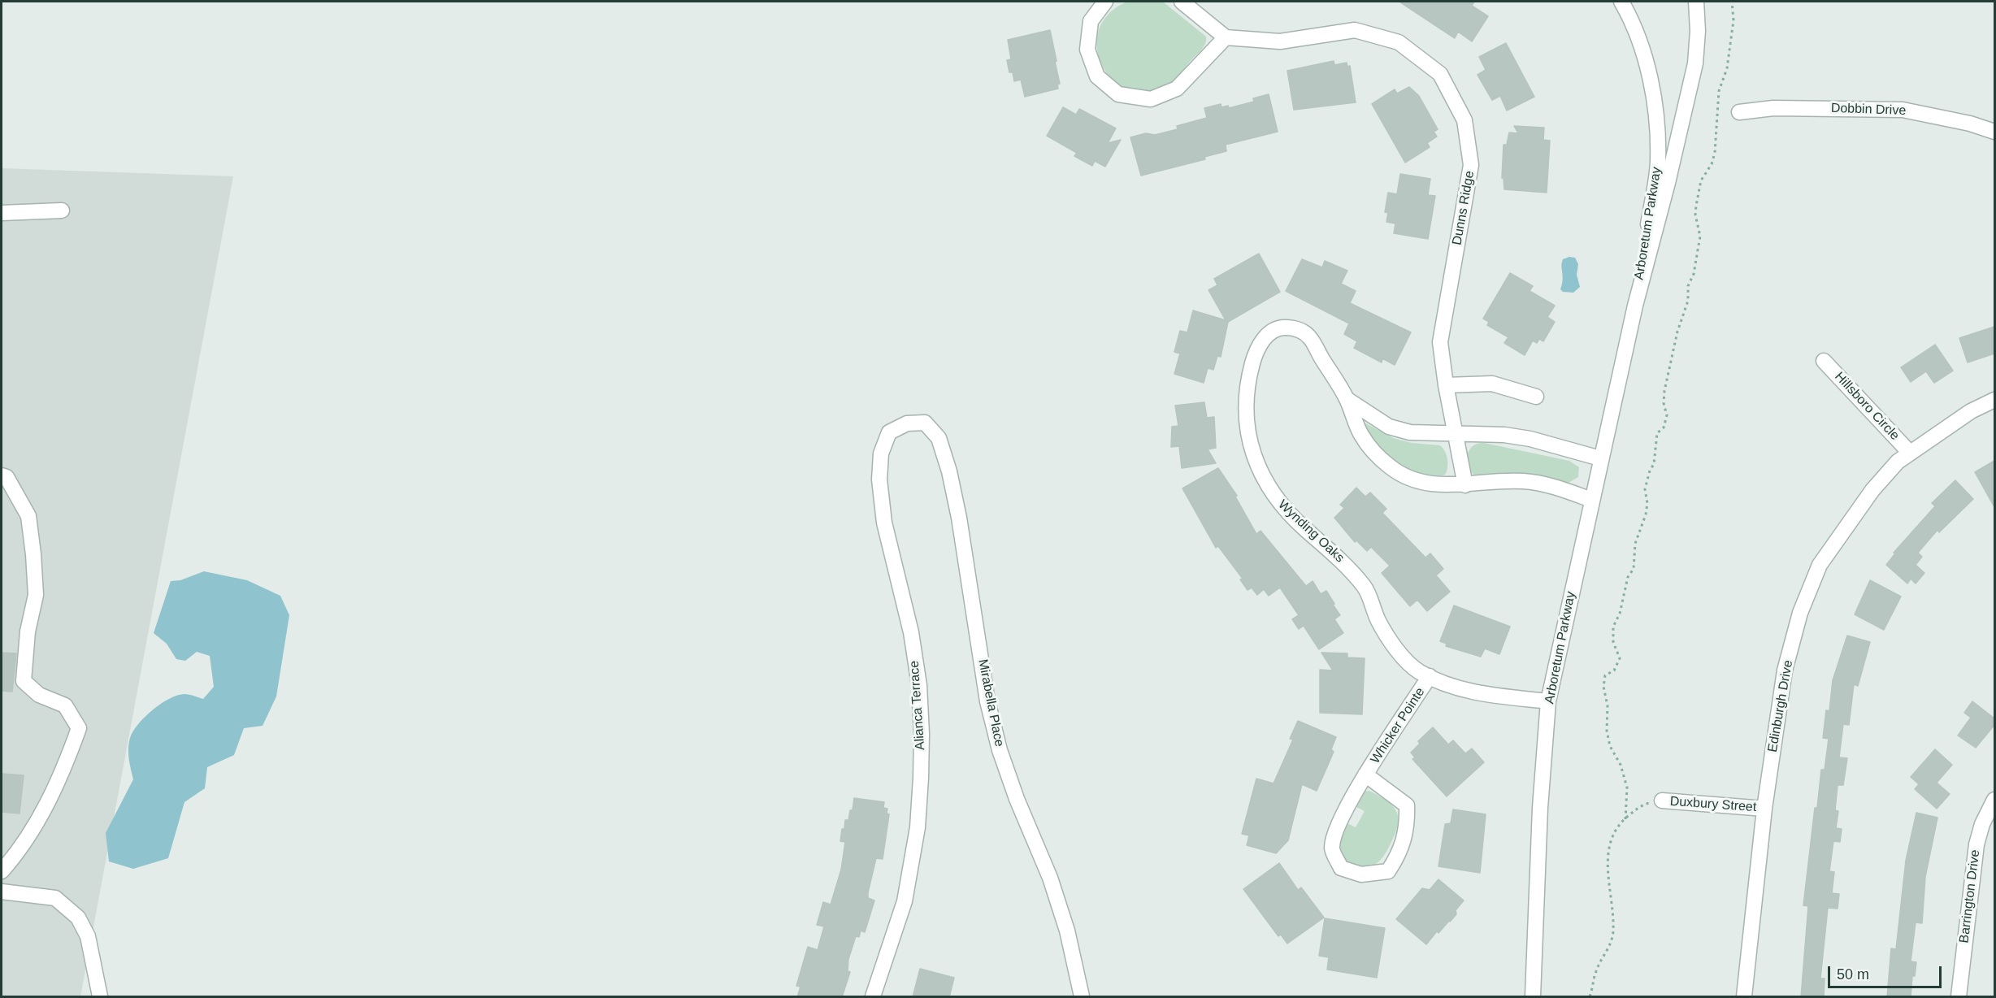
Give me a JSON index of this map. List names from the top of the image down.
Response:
{
  "streets": {
    "street": [
      "Dobbin Drive",
      "Dunns Ridge",
      "Arboretum Parkway",
      "Hillsboro Circle",
      "Wynding Oaks",
      "Mirabella Place",
      "Alianca Terrace",
      "Edinburgh Drive",
      "Whicker Pointe",
      "Duxbury Street",
      "Barrington Drive"
    ]
  },
  "crossings": [
    ["Dunns Ridge", "Wynding Oaks"],
    ["Arboretum Parkway", "Wynding Oaks"],
    ["Hillsboro Circle", "Edinburgh Drive"],
    ["Wynding Oaks", "Whicker Pointe"],
    ["Mirabella Place", "Alianca Terrace"],
    ["Edinburgh Drive", "Duxbury Street"]
  ],
  "scale_bar": "50 m"
}
